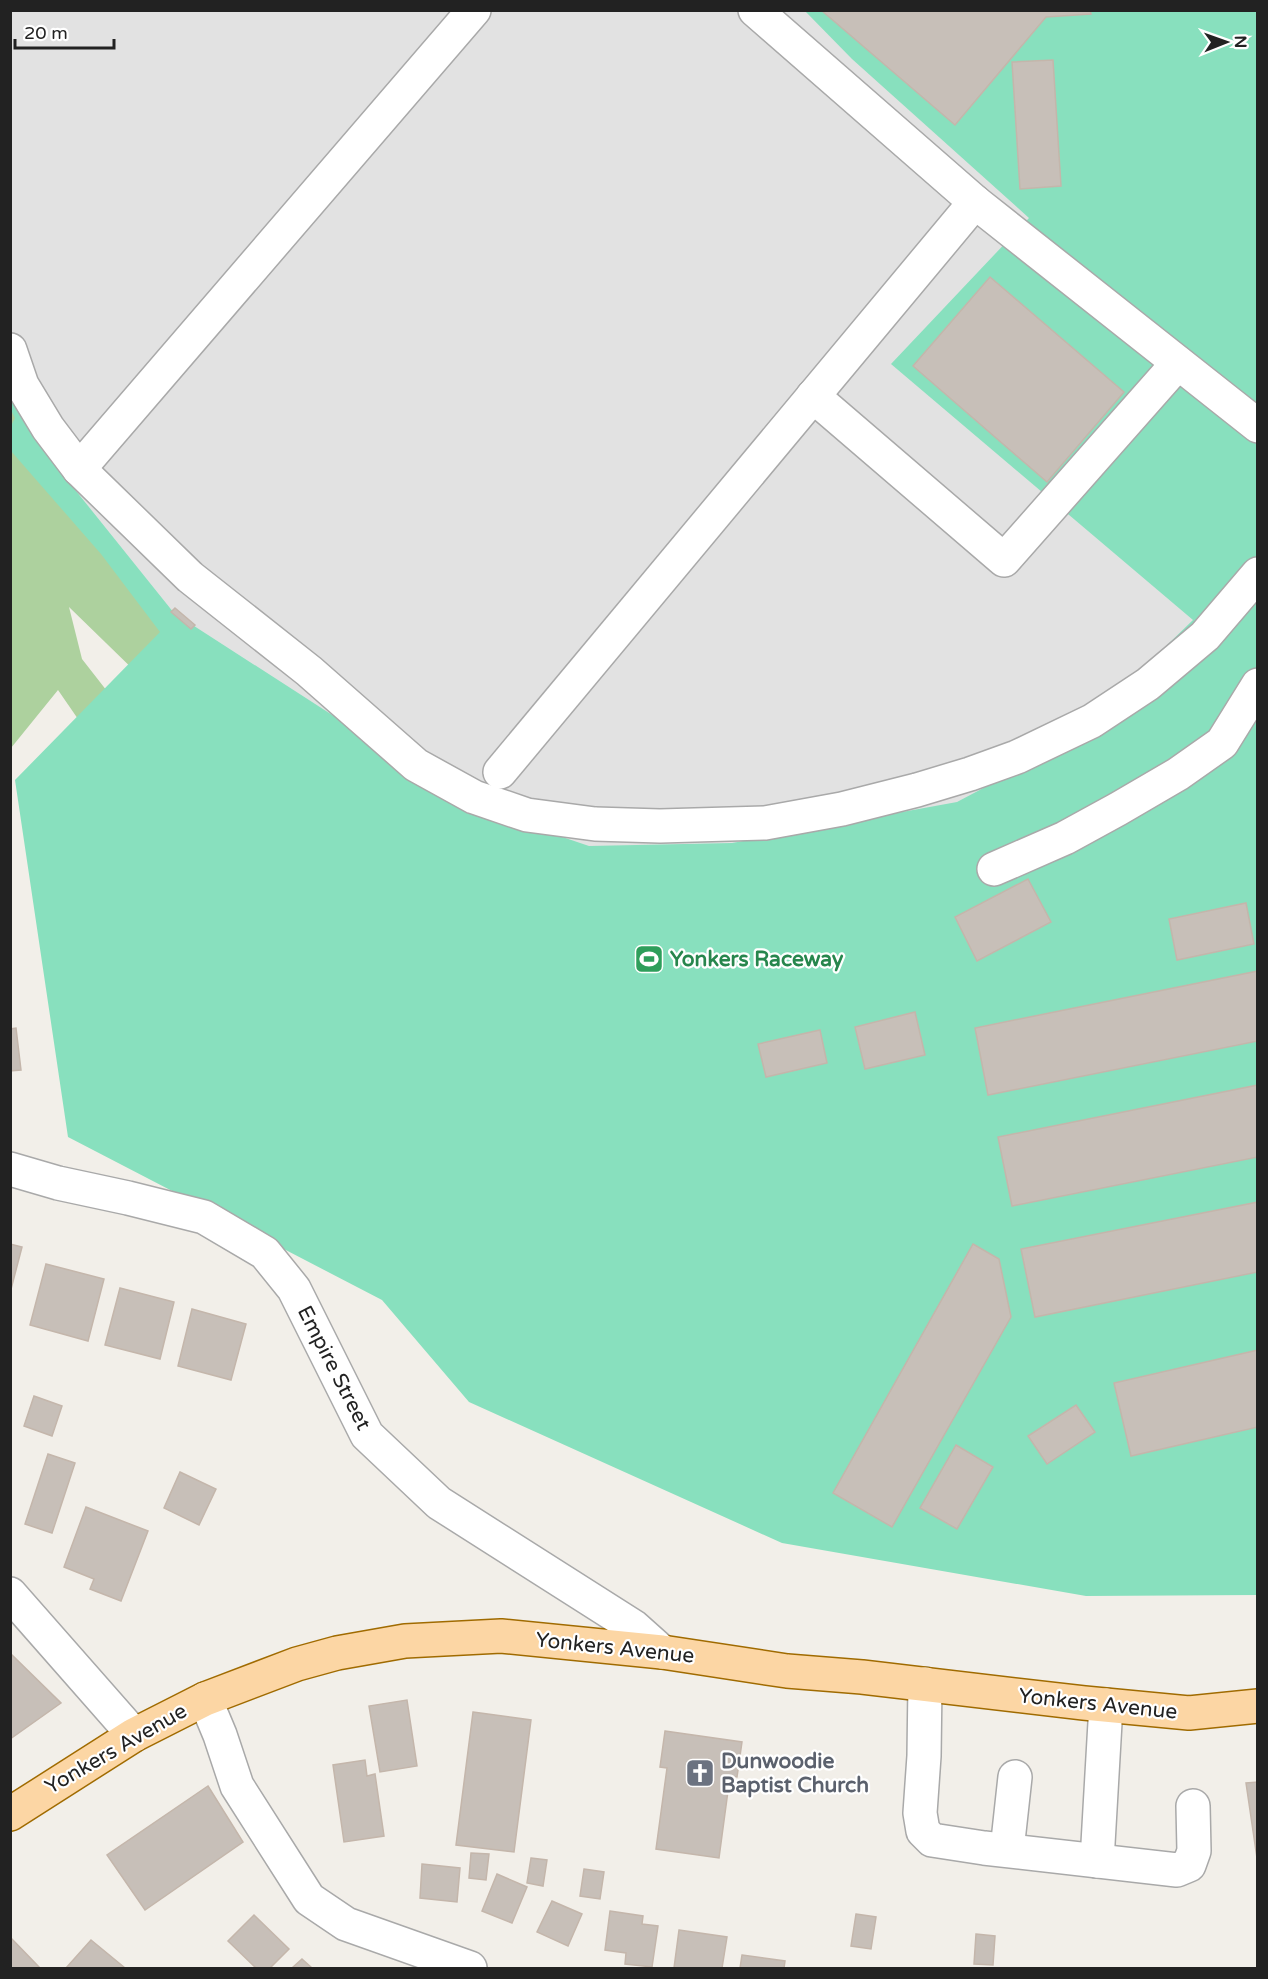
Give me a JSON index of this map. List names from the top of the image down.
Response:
{
  "streets": {
    "main road": ["Yonkers Avenue"],
    "street": ["Empire Street"]
  },
  "crossings": [
    ["Empire Street", "Yonkers Avenue"]
  ],
  "places": {
    "sports": ["Yonkers Raceway"],
    "church": ["Dunwoodie Baptist Church"]
  },
  "scale_bar": "20 m",
  "north": "right"
}
